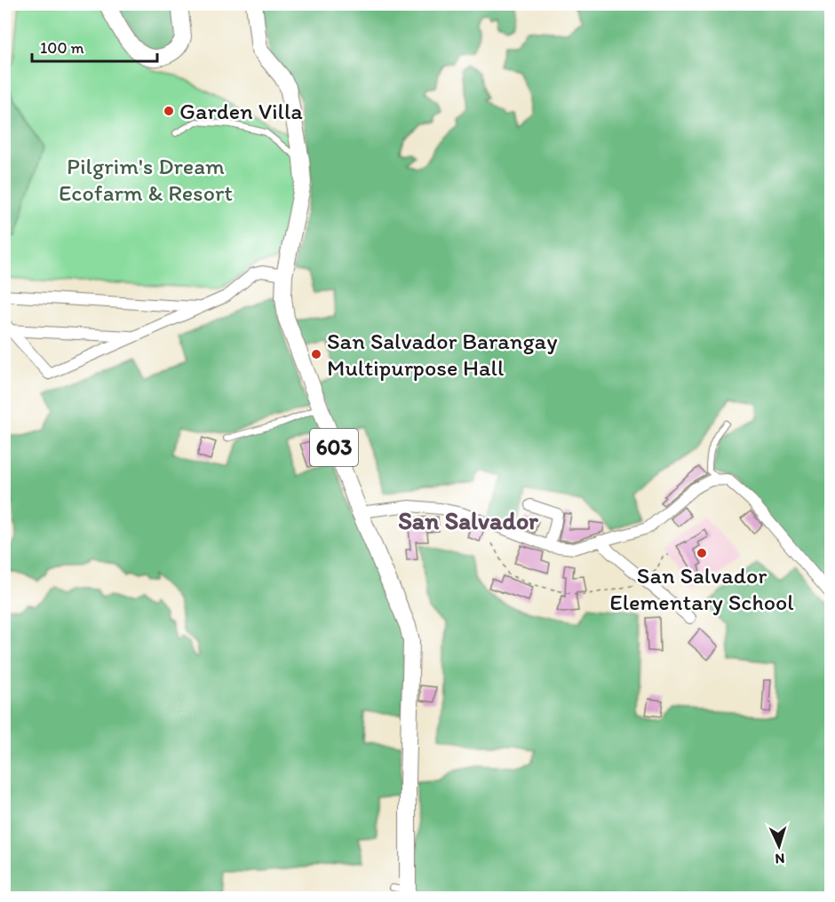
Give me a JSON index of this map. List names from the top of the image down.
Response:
{
  "streets": {
    "main road": ["603"]
  },
  "districts": ["San Salvador"],
  "parks": ["Pilgrim's Dream Ecofarm & Resort"],
  "places": ["Garden Villa", "San Salvador Barangay Multipurpose Hall", "San Salvador Elementary School"],
  "scale_bar": "100 m",
  "north": "bottom"
}
